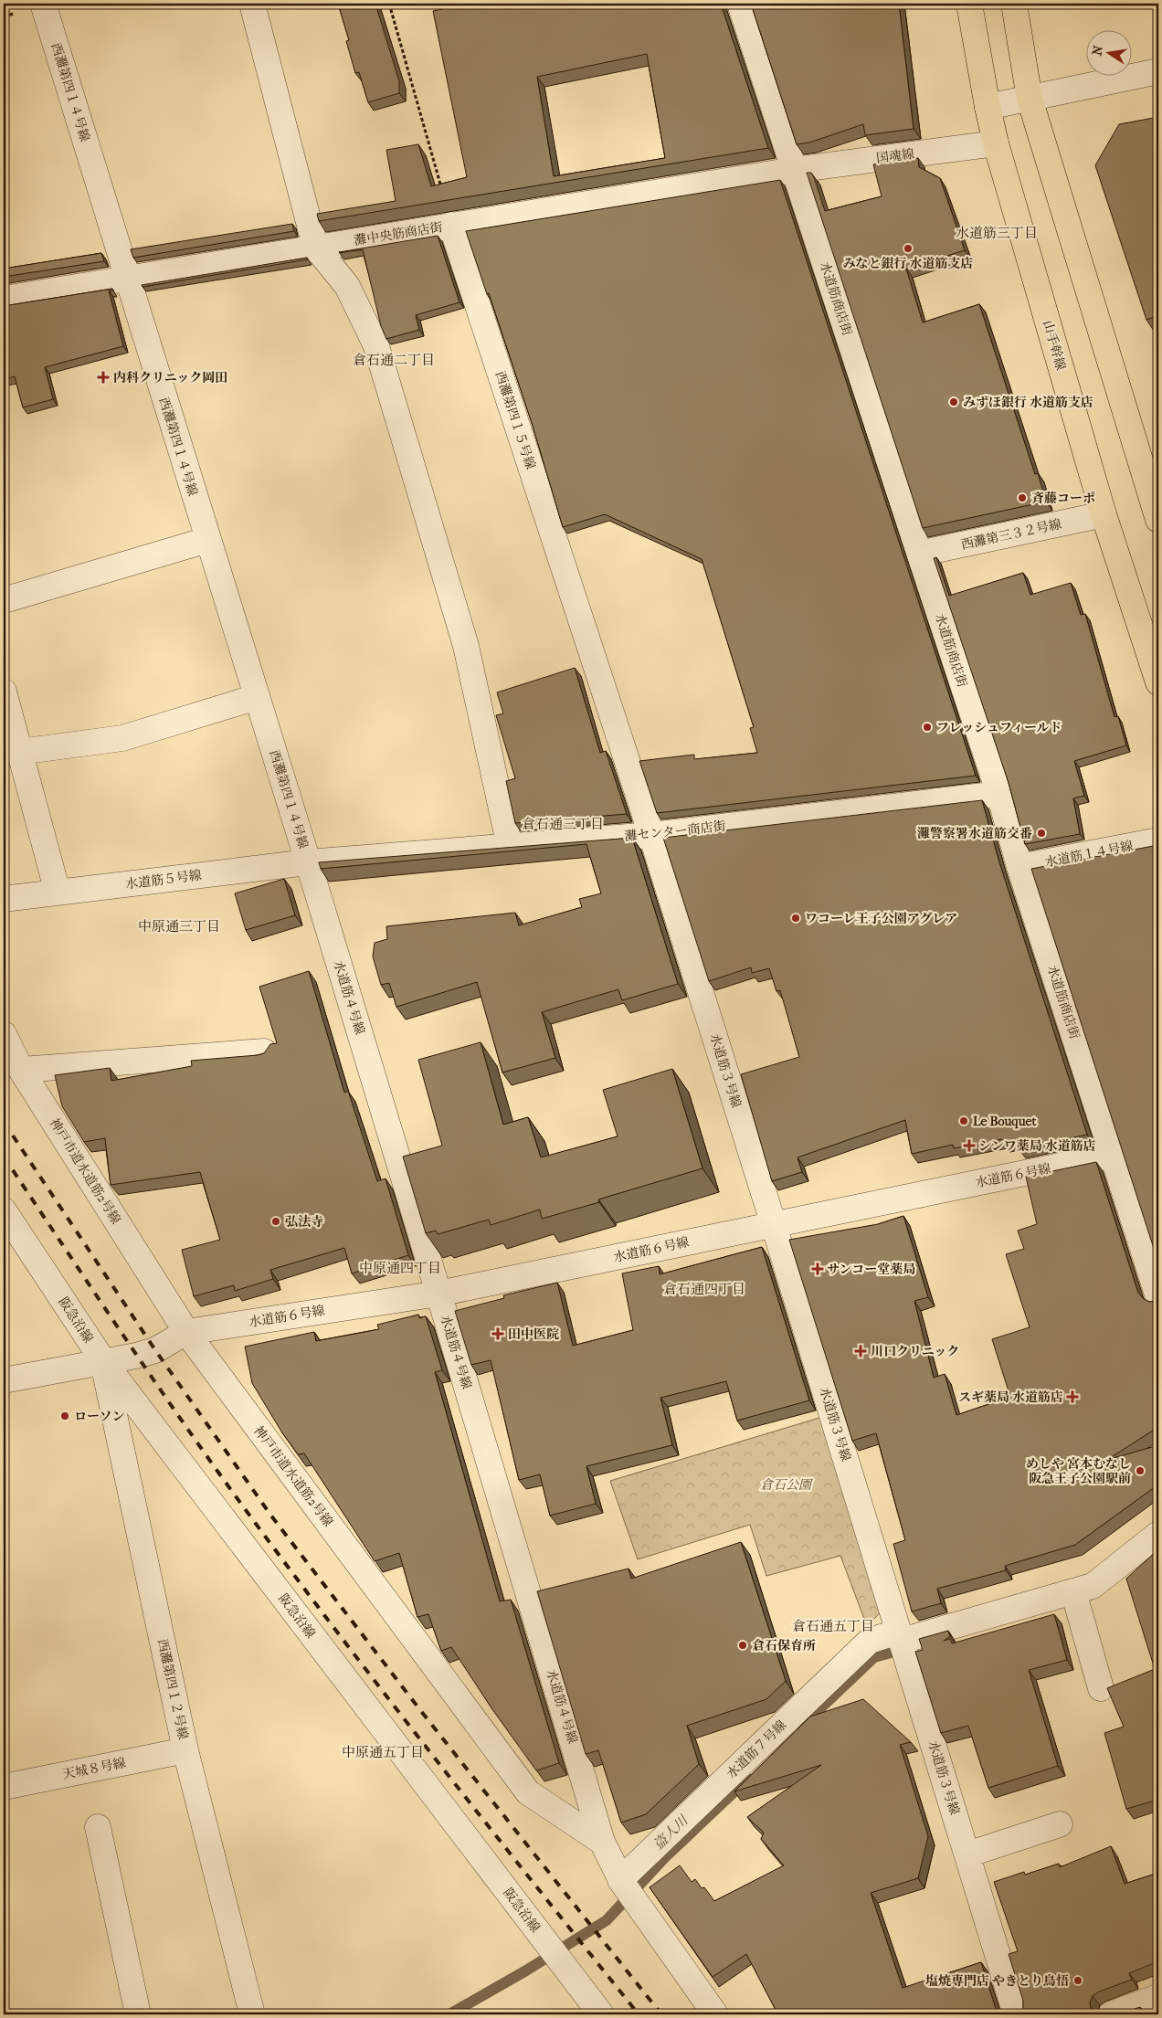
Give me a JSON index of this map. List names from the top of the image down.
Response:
{
  "streets": {
    "main road": ["山手幹線"],
    "street": [
      "西灘第四１４号線",
      "国魂線",
      "灘中央筋商店街",
      "水道筋商店街",
      "西灘第四１５号線",
      "西灘第三３２号線",
      "灘センター商店街",
      "水道筋１４号線",
      "水道筋５号線",
      "水道筋４号線",
      "水道筋３号線",
      "神戸市道水道筋2号線",
      "水道筋６号線",
      "阪急沿線",
      "西灘第四１２号線",
      "水道筋７号線",
      "天城８号線"
    ]
  },
  "crossings": [
    ["西灘第四１４号線", "灘中央筋商店街"],
    ["西灘第四１４号線", "灘センター商店街"],
    ["西灘第四１４号線", "水道筋５号線"],
    ["西灘第四１４号線", "水道筋４号線"],
    ["国魂線", "灘中央筋商店街"],
    ["国魂線", "水道筋商店街"],
    ["国魂線", "山手幹線"],
    ["灘中央筋商店街", "水道筋商店街"],
    ["灘中央筋商店街", "西灘第四１５号線"],
    ["水道筋商店街", "西灘第三３２号線"],
    ["水道筋商店街", "灘センター商店街"],
    ["水道筋商店街", "水道筋１４号線"],
    ["水道筋商店街", "水道筋６号線"],
    ["山手幹線", "西灘第三３２号線"],
    ["西灘第四１５号線", "灘センター商店街"],
    ["西灘第四１５号線", "水道筋３号線"],
    ["灘センター商店街", "水道筋５号線"],
    ["灘センター商店街", "水道筋４号線"],
    ["灘センター商店街", "水道筋３号線"],
    ["水道筋５号線", "水道筋４号線"],
    ["水道筋４号線", "神戸市道水道筋2号線"],
    ["水道筋４号線", "水道筋６号線"],
    ["水道筋３号線", "水道筋６号線"],
    ["水道筋３号線", "水道筋７号線"],
    ["神戸市道水道筋2号線", "水道筋６号線"],
    ["阪急沿線", "西灘第四１２号線"],
    ["西灘第四１２号線", "天城８号線"]
  ],
  "districts": [
    "水道筋三丁目",
    "倉石通二丁目",
    "倉石通三丁目",
    "中原通三丁目",
    "中原通四丁目",
    "倉石通四丁目",
    "倉石通五丁目",
    "中原通五丁目"
  ],
  "water": ["盗人川"],
  "parks": ["倉石公園"],
  "places": {
    "other": [
      "みなと銀行 水道筋支店",
      "みずほ銀行 水道筋支店",
      "斉藤コーポ",
      "フレッシュフィールド",
      "灘警察署水道筋交番",
      "ワコーレ王子公園アグレア",
      "Le Bouquet",
      "弘法寺",
      "ローソン",
      "めしや 宮本むなし 阪急王子公園駅前",
      "倉石保育所",
      "塩焼専門店 やきとり鳥悟"
    ],
    "health": [
      "内科クリニック岡田",
      "シンワ薬局 水道筋店",
      "サンコー堂薬局",
      "田中医院",
      "川口クリニック",
      "スギ薬局 水道筋店"
    ]
  },
  "north": "left"
}
